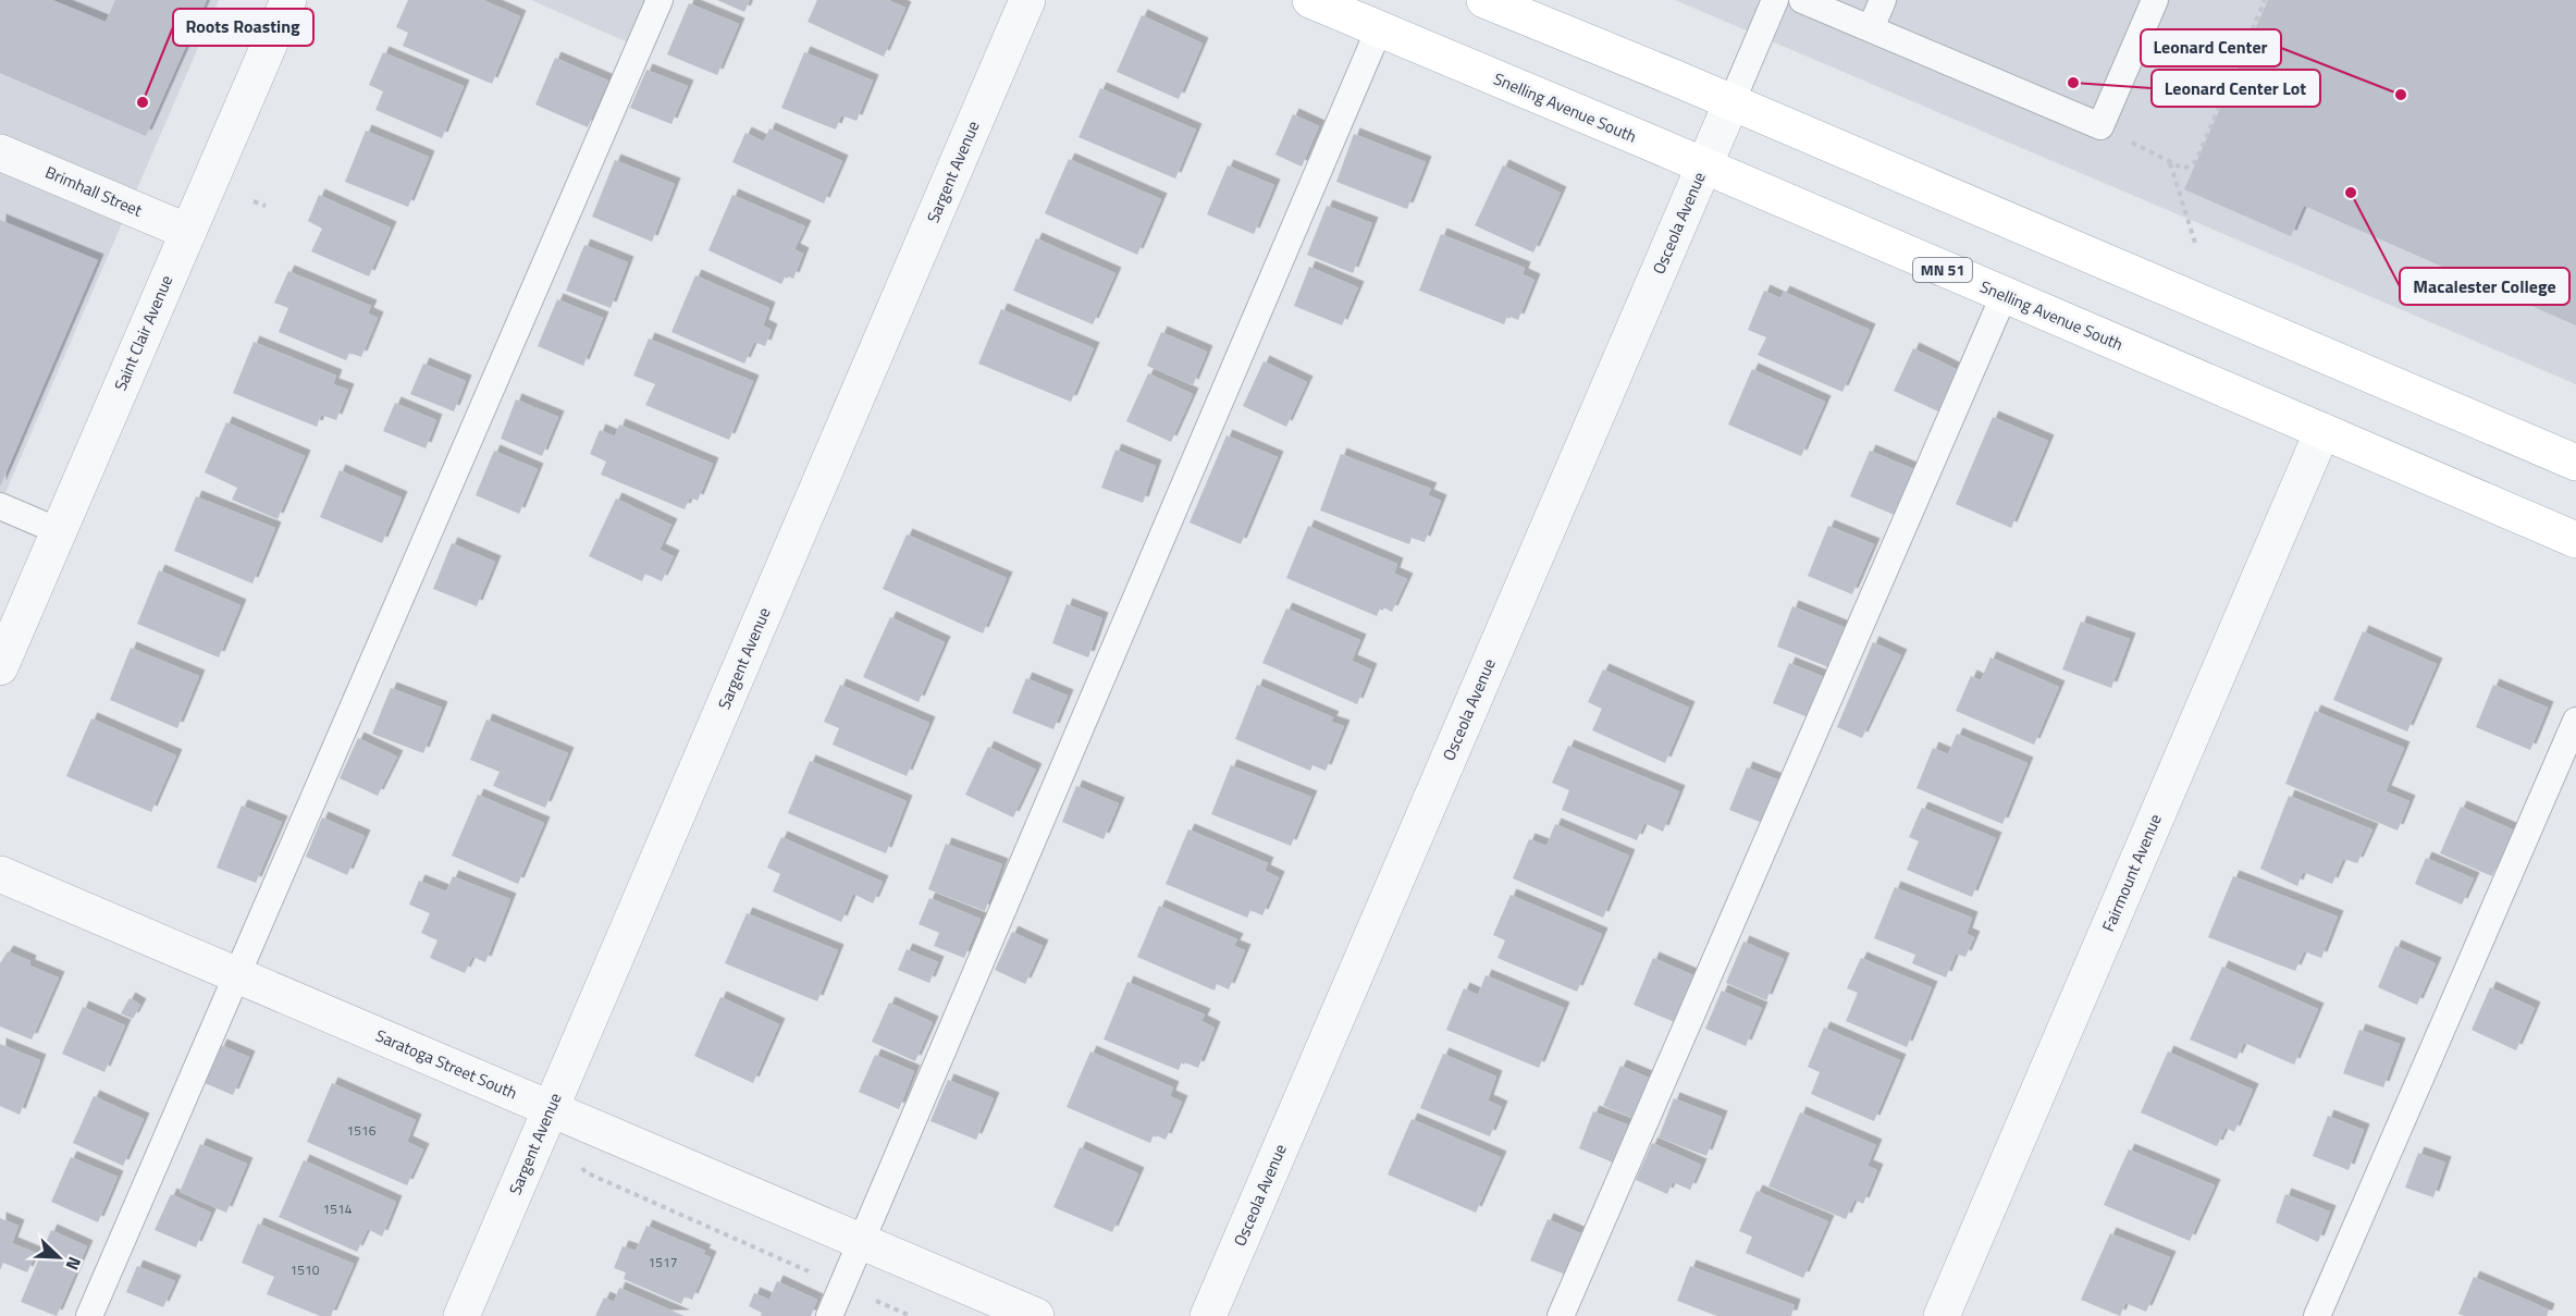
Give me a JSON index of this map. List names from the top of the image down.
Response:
{
  "streets": {
    "main road": ["Snelling Avenue South", "MN 51"],
    "street": [
      "Sargent Avenue",
      "Brimhall Street",
      "Osceola Avenue",
      "Saint Clair Avenue",
      "Fairmount Avenue",
      "Saratoga Street South"
    ]
  },
  "crossings": [
    ["Snelling Avenue South", "Osceola Avenue"],
    ["Snelling Avenue South", "Fairmount Avenue"],
    ["Sargent Avenue", "Saratoga Street South"],
    ["Brimhall Street", "Saint Clair Avenue"]
  ],
  "places": [
    "Leonard Center Lot",
    "Leonard Center",
    "Roots Roasting",
    "Macalester College"
  ],
  "house_numbers": [
    "1516",
    "1514",
    "1517",
    "1510"
  ],
  "north": "bottom right"
}
